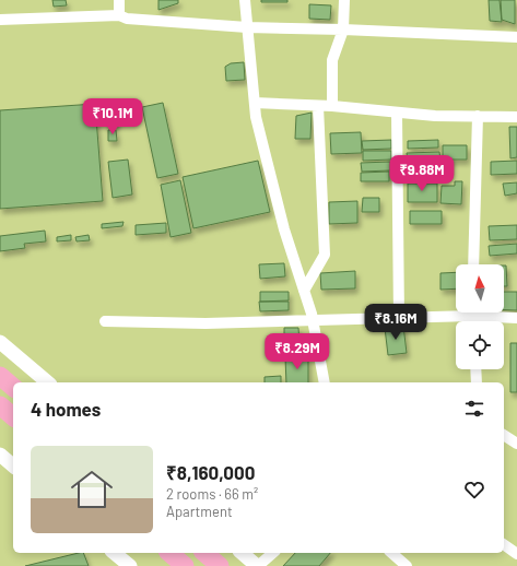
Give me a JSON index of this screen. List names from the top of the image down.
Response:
{
  "north": "top",
  "page": {
    "price": [
      "₹10.1M",
      "₹9.88M",
      "₹8.16M",
      "₹8.29M"
    ],
    "heading": "4 homes",
    "list": [
      {
        "name": "₹8,160,000",
        "note": "2 rooms · 66 m² · Apartment"
      }
    ]
  }
}
